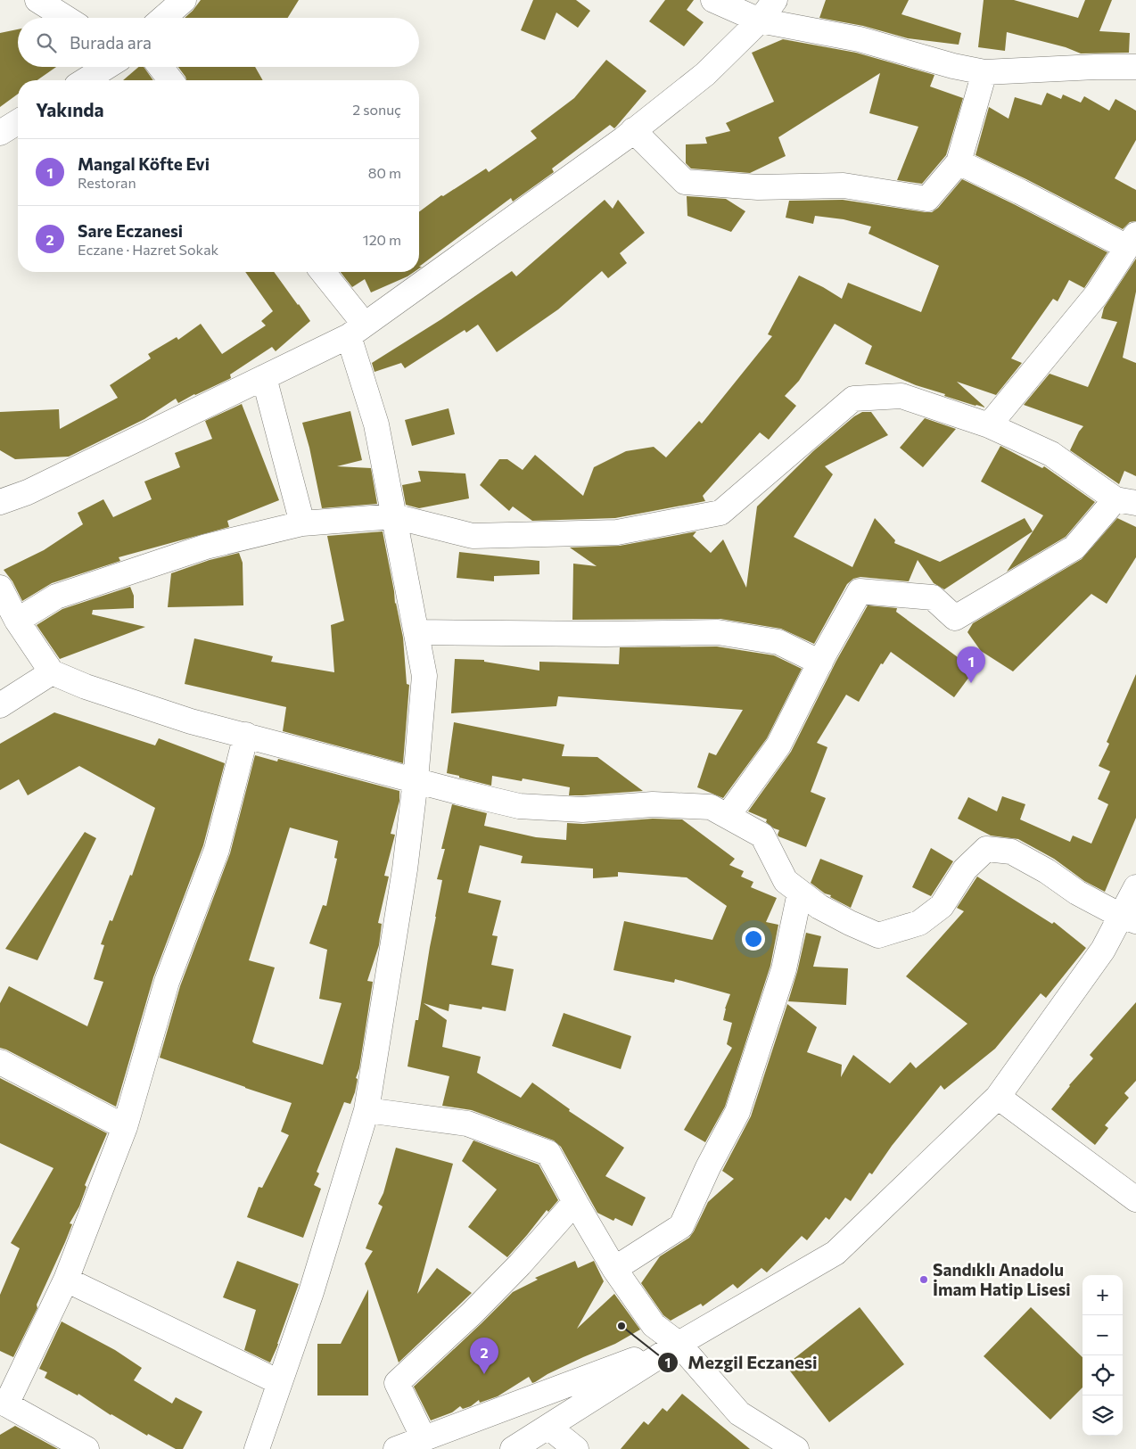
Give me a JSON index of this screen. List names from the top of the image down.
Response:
{
  "places": ["Sandıklı Anadolu İmam Hatip Lisesi", "Mezgil Eczanesi"],
  "page": {
    "search": "Burada ara",
    "heading": ["Yakında", "2 sonuç"],
    "list": [
      {
        "mark": "1",
        "name": "Mangal Köfte Evi",
        "note": "Restoran",
        "value": "80 m"
      },
      {
        "mark": "2",
        "name": "Sare Eczanesi",
        "note": "Eczane · Hazret Sokak",
        "value": "120 m"
      }
    ],
    "pins": ["1", "2"],
    "map_buttons": ["+", "−"]
  }
}
